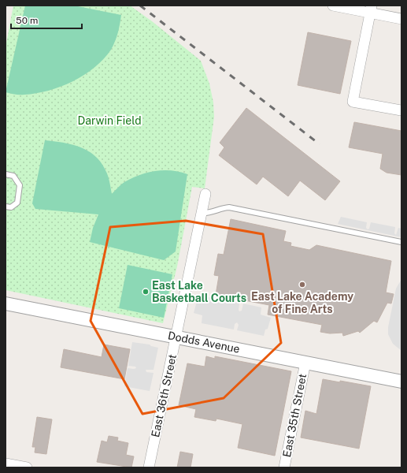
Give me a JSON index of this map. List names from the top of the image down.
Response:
{
  "streets": {
    "street": ["Dodds Avenue", "East 36th Street", "East 35th Street"]
  },
  "crossings": [
    ["Dodds Avenue", "East 36th Street"],
    ["Dodds Avenue", "East 35th Street"]
  ],
  "parks": ["Darwin Field"],
  "places": ["East Lake Academy of Fine Arts", "East Lake Basketball Courts"],
  "scale_bar": "50 m"
}
